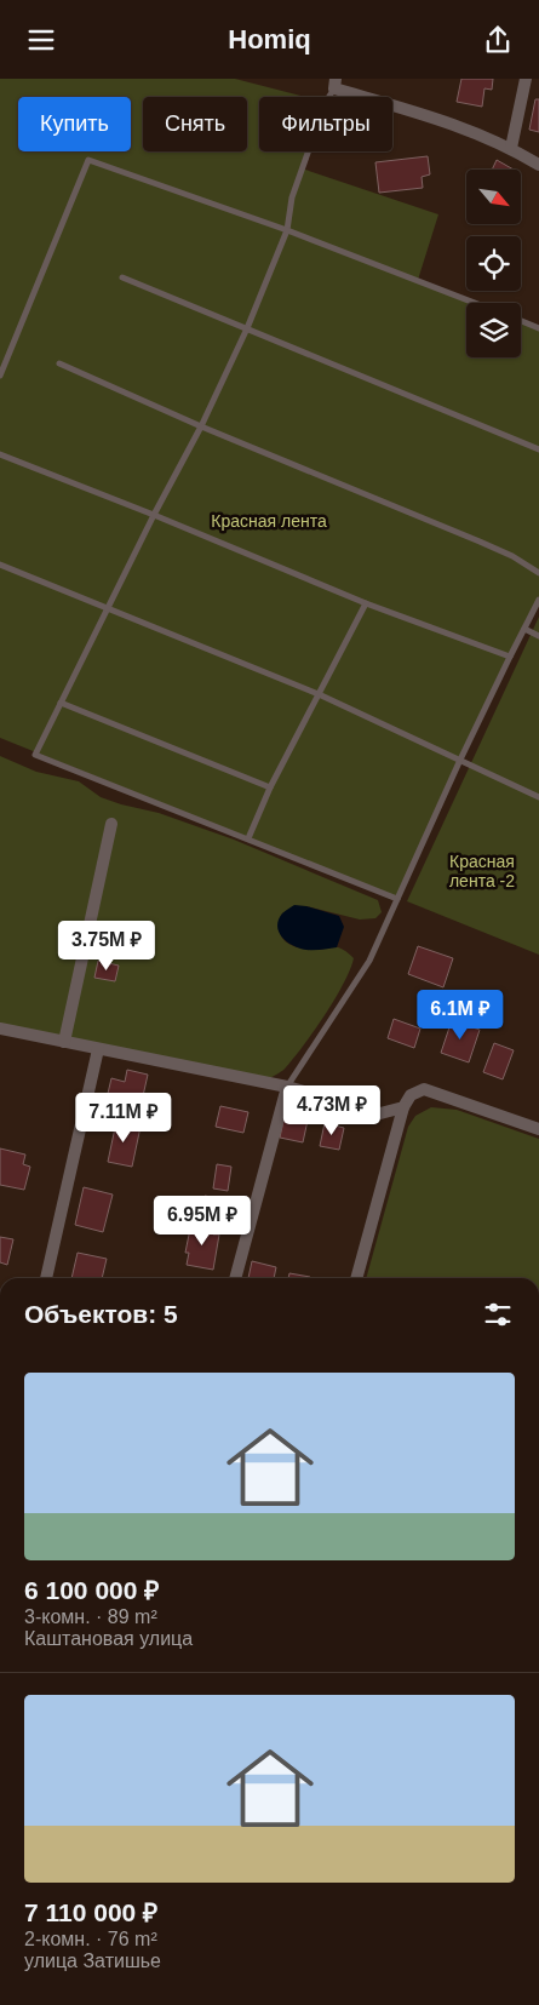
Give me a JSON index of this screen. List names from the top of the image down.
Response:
{
  "parks": ["Красная лента", "Красная лента -2"],
  "north": "bottom right",
  "page": {
    "header": "Homiq",
    "chip": ["Купить", "Снять", "Фильтры"],
    "price": [
      "3.75M ₽",
      "6.1M ₽",
      "4.73M ₽",
      "7.11M ₽",
      "6.95M ₽"
    ],
    "heading": "Объектов: 5",
    "list": [
      {
        "name": "6 100 000 ₽",
        "note": "3-комн. · 89 m² · Каштановая улица"
      },
      {
        "name": "7 110 000 ₽",
        "note": "2-комн. · 76 m² · улица Затишье"
      }
    ]
  }
}
